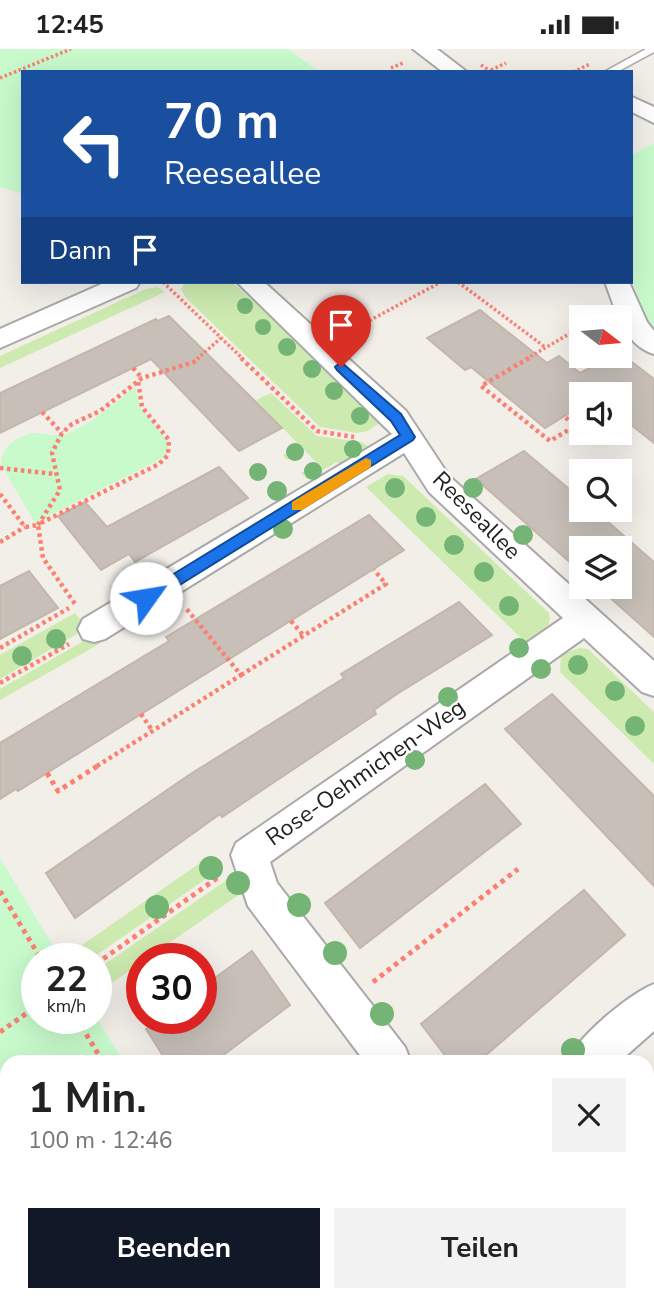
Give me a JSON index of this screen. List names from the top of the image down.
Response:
{
  "streets": {
    "street": ["Reeseallee", "Rose-Oehmichen-Weg"]
  },
  "crossings": [
    ["Reeseallee", "Rose-Oehmichen-Weg"]
  ],
  "north": "right",
  "page": {
    "status": "12:45",
    "turn": ["70 m", "Reeseallee"],
    "then": "Dann",
    "speed": "22 km/h",
    "limit": "30",
    "heading": ["1 Min.", "100 m · 12:46"],
    "buttons": ["Beenden", "Teilen"]
  }
}
